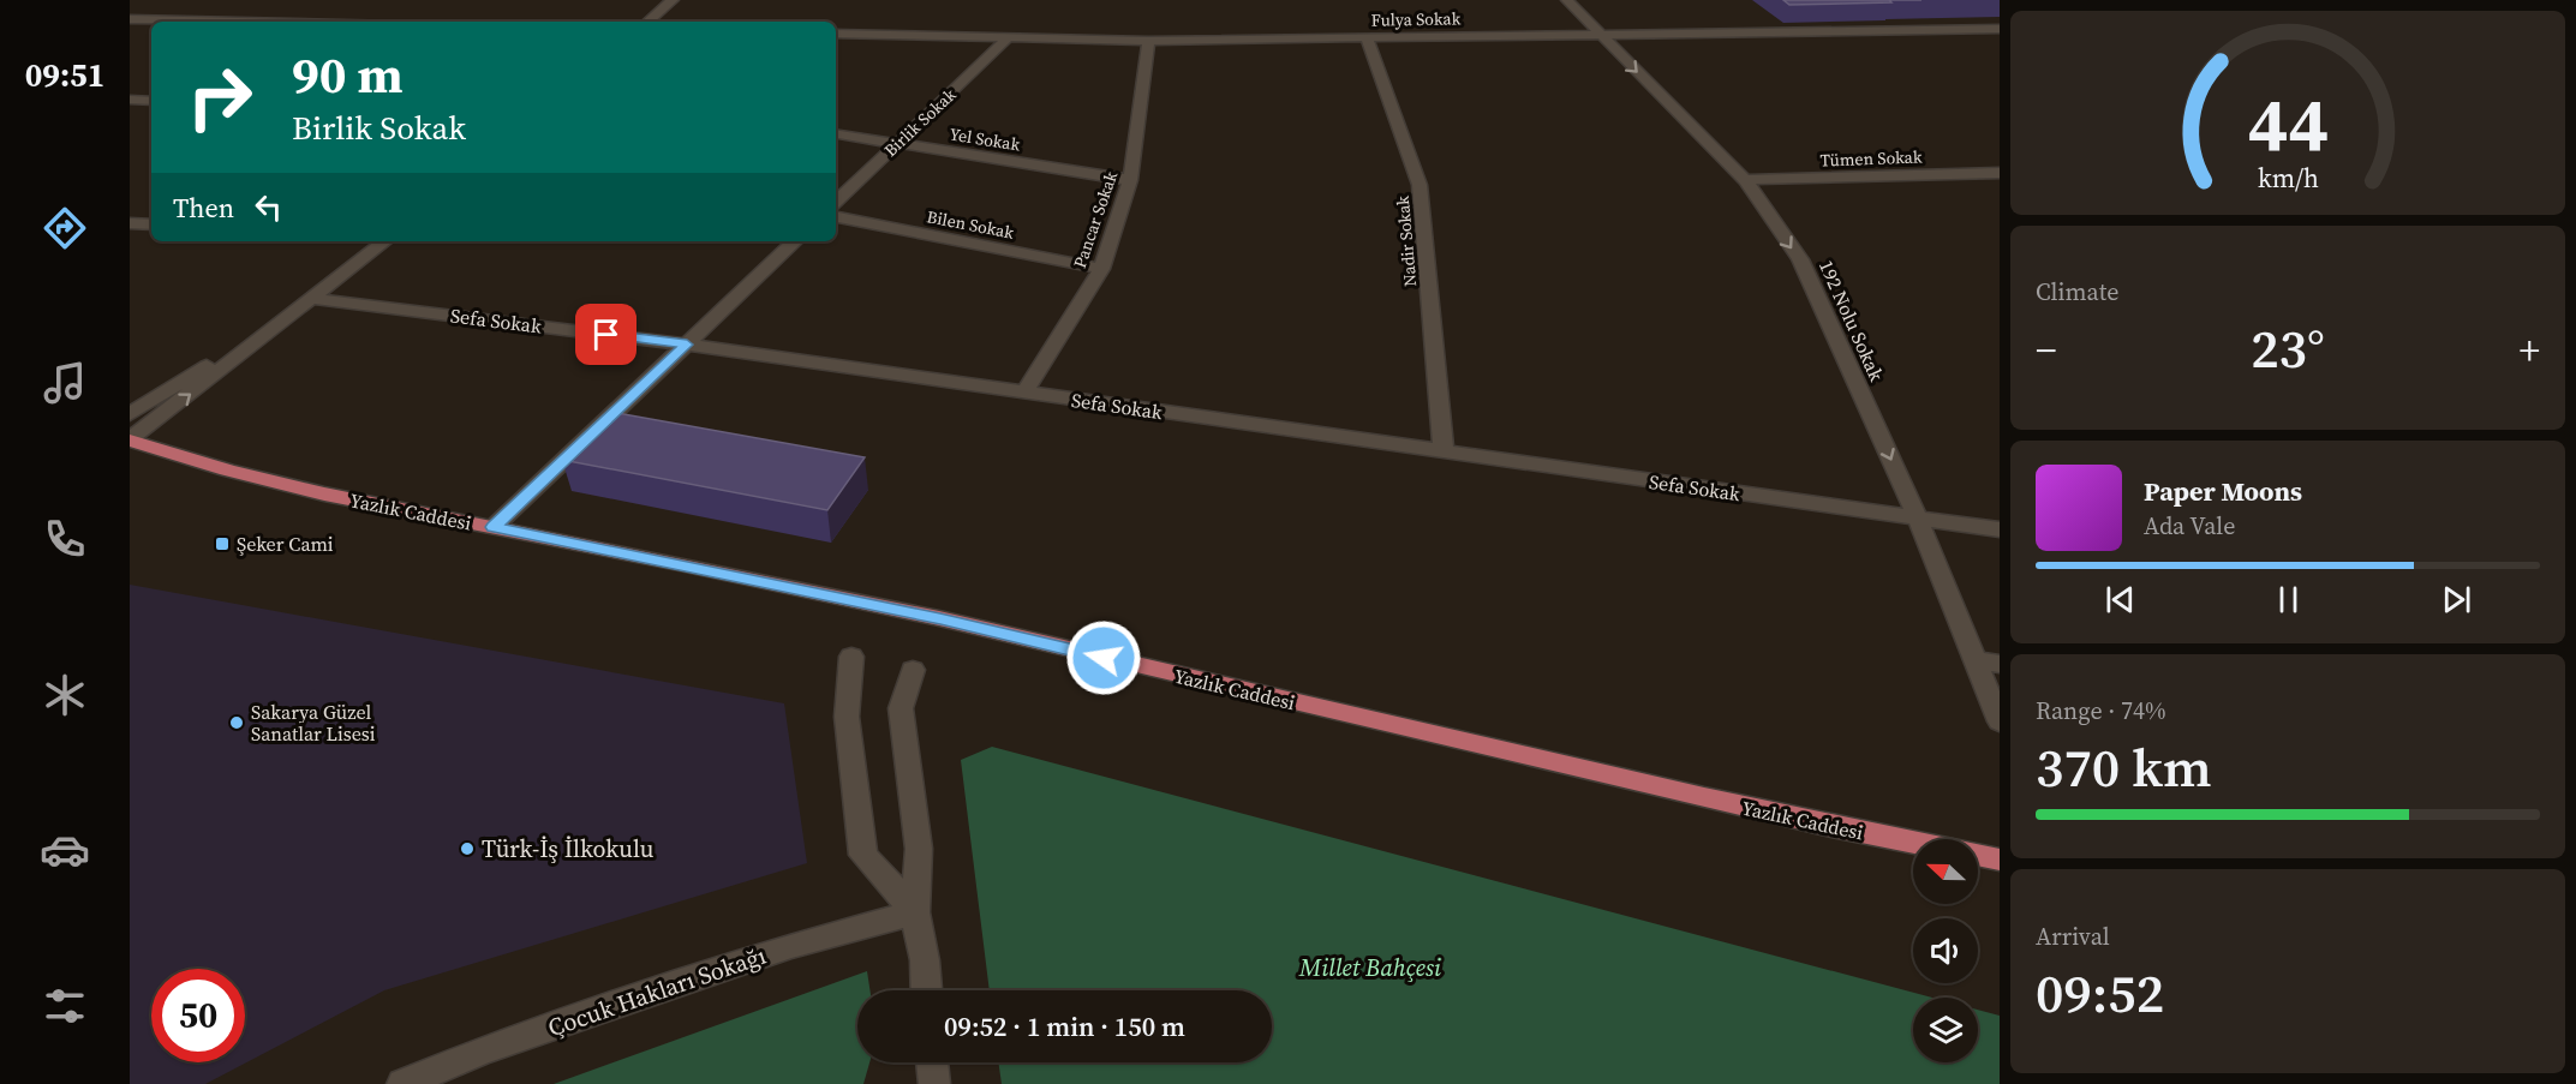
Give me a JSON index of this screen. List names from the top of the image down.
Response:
{
  "streets": {
    "main road": ["Yazlık Caddesi"],
    "street": [
      "Fulya Sokak",
      "Birlik Sokak",
      "Yel Sokak",
      "Tümen Sokak",
      "Pancar Sokak",
      "Bilen Sokak",
      "Nadir Sokak",
      "Sefa Sokak",
      "192 Nolu Sokak",
      "Çocuk Hakları Sokağı"
    ]
  },
  "crossings": [
    ["Fulya Sokak", "Birlik Sokak"],
    ["Fulya Sokak", "Pancar Sokak"],
    ["Fulya Sokak", "Nadir Sokak"],
    ["Fulya Sokak", "192 Nolu Sokak"],
    ["Birlik Sokak", "Yel Sokak"],
    ["Yel Sokak", "Pancar Sokak"],
    ["Tümen Sokak", "192 Nolu Sokak"],
    ["Pancar Sokak", "Bilen Sokak"],
    ["Pancar Sokak", "Sefa Sokak"],
    ["Nadir Sokak", "Sefa Sokak"],
    ["Sefa Sokak", "192 Nolu Sokak"]
  ],
  "one_way": ["192 Nolu Sokak"],
  "parks": ["Millet Bahçesi"],
  "places": {
    "transit": ["Şeker Cami"],
    "other": ["Sakarya Güzel Sanatlar Lisesi", "Türk-İş İlkokulu"]
  },
  "north": "left",
  "page": {
    "tabs": "09:51",
    "turn": ["90 m", "Birlik Sokak"],
    "then": "Then",
    "tile": [
      "Climate",
      ["Range · 74%", "370 km"],
      ["Arrival", "09:52"]
    ],
    "heat": ["−", "23°", "+"],
    "song": ["Paper Moons", "Ada Vale"],
    "limit": "50",
    "trip": "09:52 · 1 min · 150 m",
    "gauge": ["44", "km/h"]
  }
}
